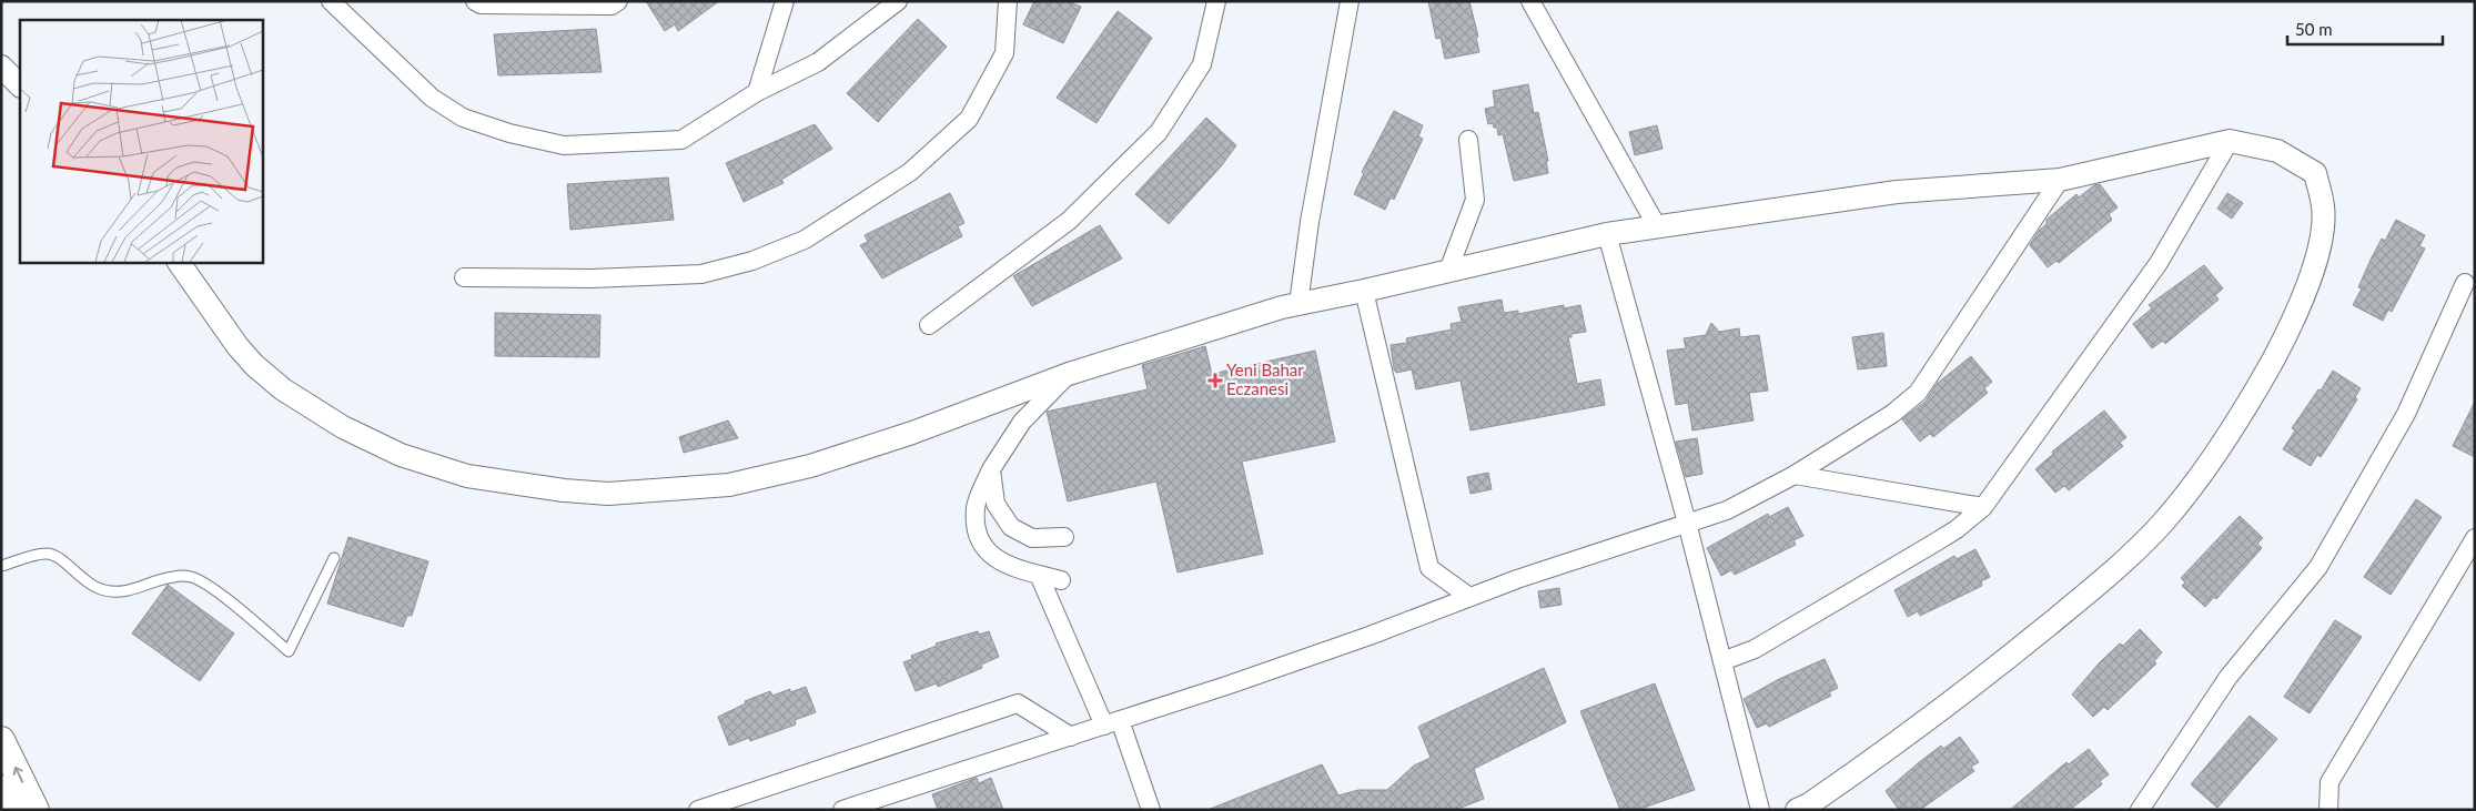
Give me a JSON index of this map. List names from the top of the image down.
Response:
{
  "places": {
    "health": ["Yeni Bahar Eczanesi"]
  },
  "scale_bar": "50 m"
}
